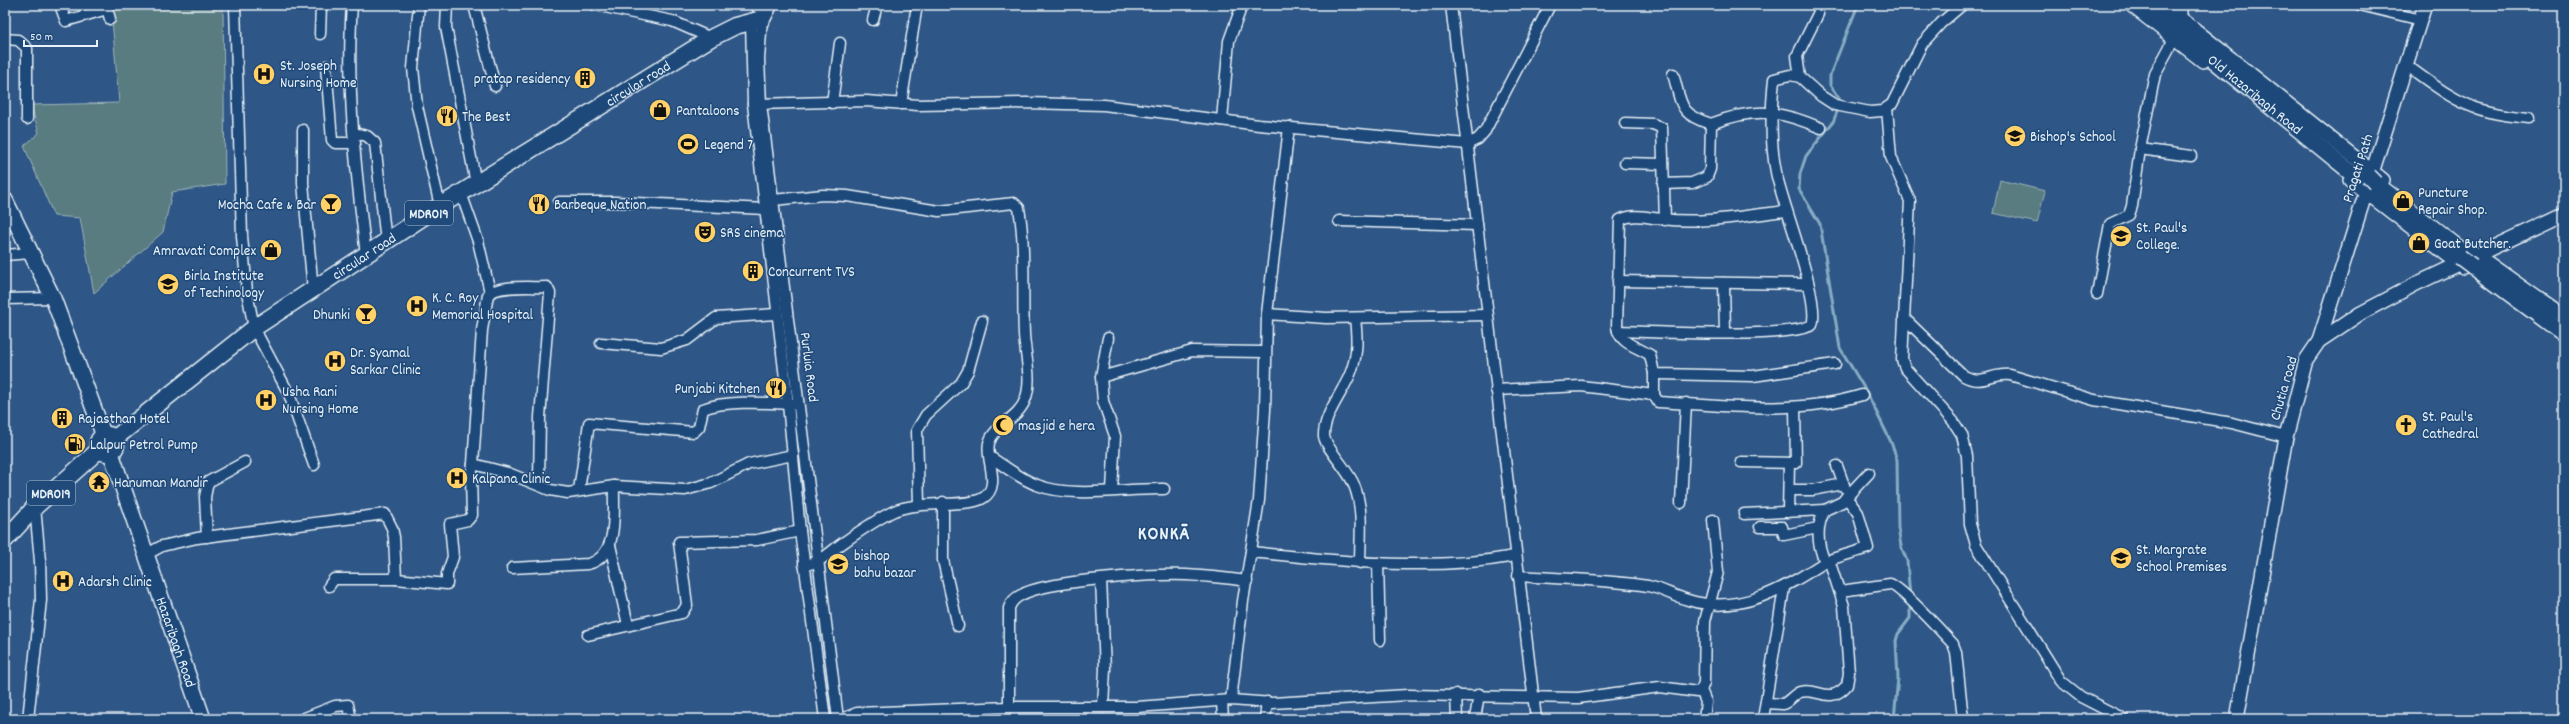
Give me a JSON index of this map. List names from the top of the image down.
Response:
{
  "streets": {
    "main road": [
      "circular road",
      "Old Hazaribagh Road",
      "MDR019",
      "Hazaribagh Road"
    ],
    "street": ["Pragati Path", "Purluia Road", "Chutia road"]
  },
  "crossings": [
    ["circular road", "Purluia Road"],
    ["circular road", "Hazaribagh Road"],
    ["Old Hazaribagh Road", "Pragati Path"],
    ["Pragati Path", "Chutia road"]
  ],
  "districts": ["KONKĀ"],
  "places": {
    "hospital": [
      "St. Joseph Nursing Home",
      "K. C. Roy Memorial Hospital",
      "Dr. Syamal Sarkar Clinic",
      "Usha Rani Nursing Home",
      "Kalpana Clinic",
      "Adarsh Clinic"
    ],
    "building": ["pratap residency", "Concurrent TVS", "Rajasthan Hotel"],
    "shop": [
      "Pantaloons",
      "Puncture Repair Shop.",
      "Goat Butcher.",
      "Amravati Complex"
    ],
    "restaurant": ["The Best", "Barbeque Nation", "Punjabi Kitchen"],
    "school or university": [
      "Bishop's School",
      "St. Paul's College.",
      "Birla Institute of Techinology",
      "St. Margrate School Premises",
      "bishop bahu bazar"
    ],
    "sports": ["Legend 7"],
    "bar": ["Mocha Cafe & Bar", "Dhunki"],
    "theatre": ["SRS cinema"],
    "mosque": ["masjid e hera"],
    "church": ["St. Paul's Cathedral"],
    "fuel station": ["Lalpur Petrol Pump"],
    "temple": ["Hanuman Mandir"]
  },
  "scale_bar": "50 m"
}
